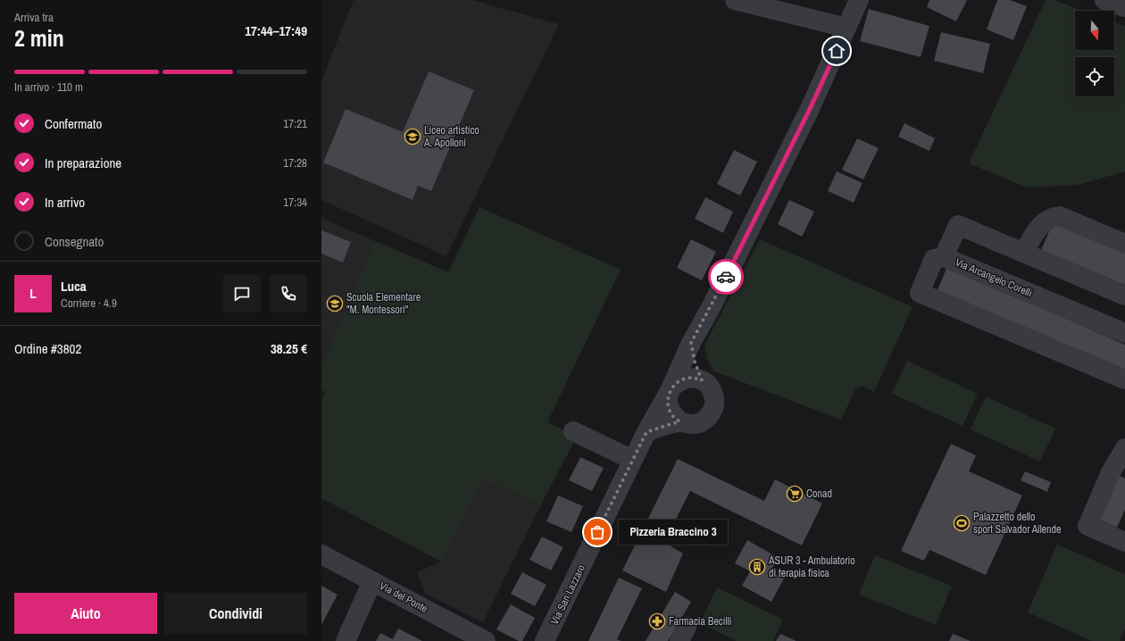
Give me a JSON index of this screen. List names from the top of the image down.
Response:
{
  "streets": {
    "street": ["Via Arcangelo Corelli", "Via San Lazzaro", "Via del Ponte"]
  },
  "places": {
    "school or university": ["Liceo artistico A. Apolloni", "Scuola Elementare \"M. Montessori\""],
    "supermarket": ["Conad"],
    "sports": ["Palazzetto dello sport Salvador Allende"],
    "other": ["Pizzeria Braccino 3"],
    "building": ["ASUR 3 - Ambulatorio di terapia fisica"],
    "pharmacy": ["Farmacia Becilli"]
  },
  "north": "bottom",
  "page": {
    "heading": ["2 min", "Arriva tra", "17:44–17:49"],
    "panel": [
      "Luca",
      "Corriere · 4.9",
      "Ordine #3802",
      "38.25 €"
    ],
    "bar": "In arrivo · 110 m",
    "list": [
      ["Confermato", "17:21"],
      ["In preparazione", "17:28"],
      ["In arrivo", "17:34"],
      "Consegnato"
    ],
    "round": "L",
    "bubble": "Pizzeria Braccino 3",
    "buttons": ["Aiuto", "Condividi"]
  }
}
